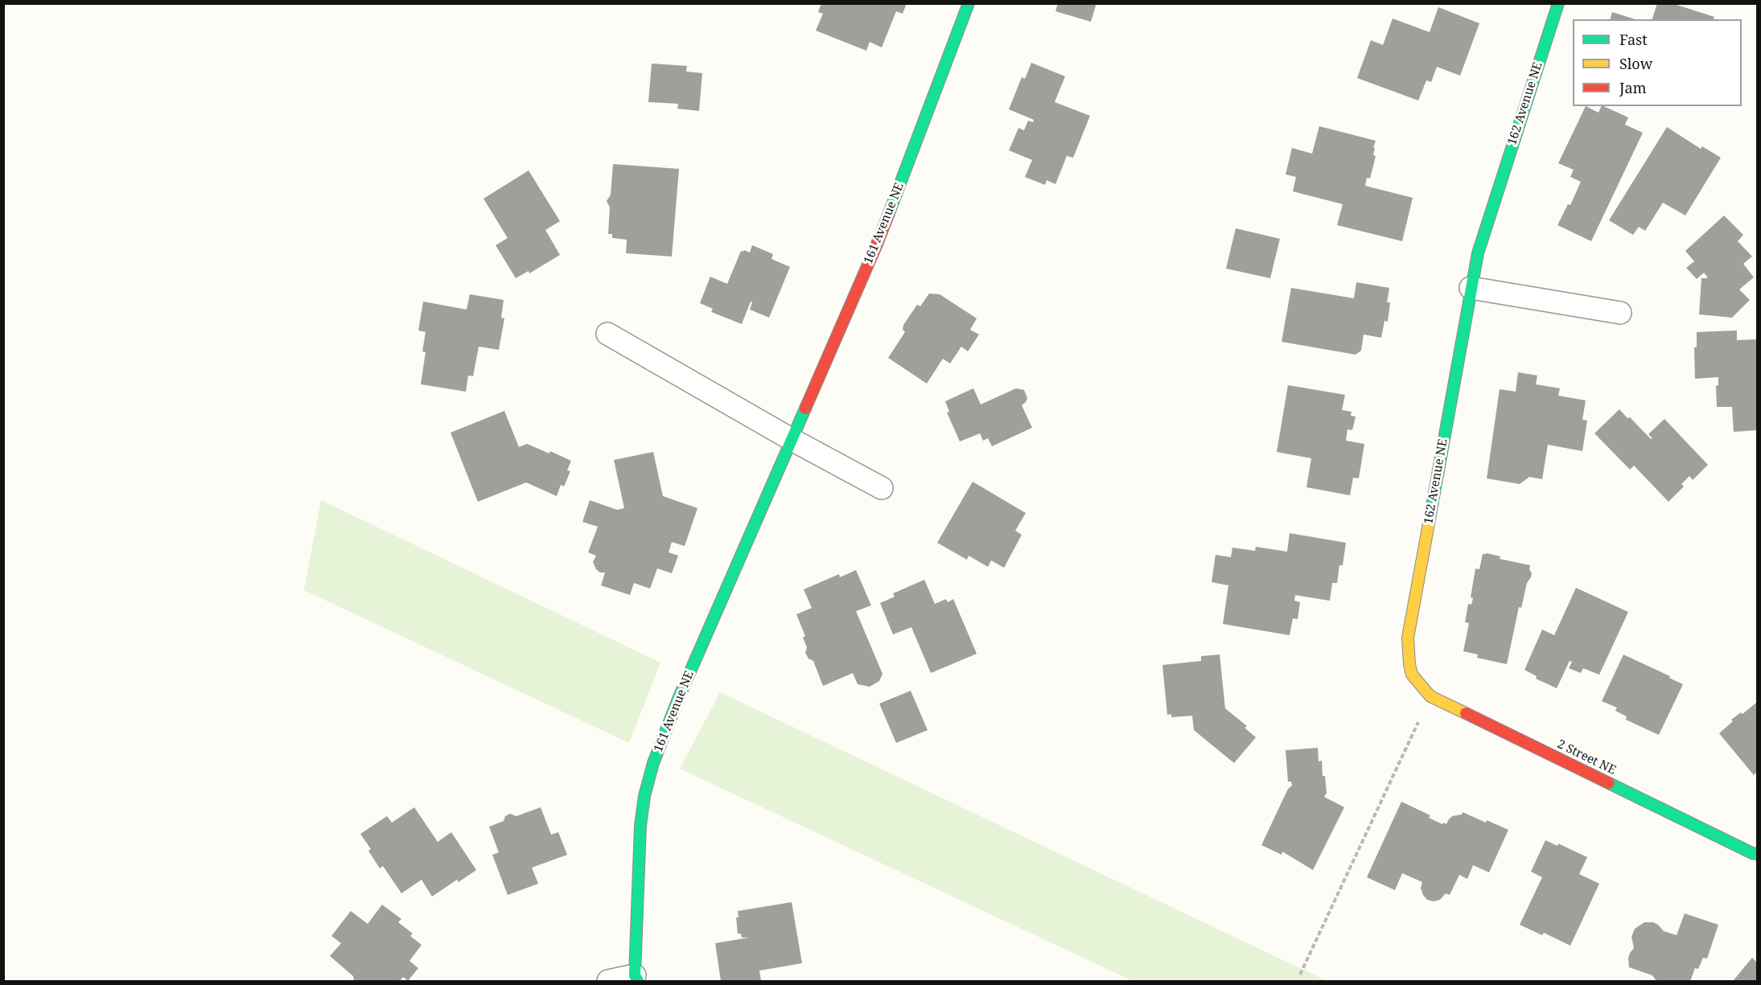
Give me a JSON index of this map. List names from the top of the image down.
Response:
{
  "streets": {
    "street": ["162 Avenue NE", "161 Avenue NE", "2 Street NE"]
  },
  "crossings": [
    ["162 Avenue NE", "2 Street NE"]
  ],
  "legend": ["Fast", "Slow", "Jam"]
}
